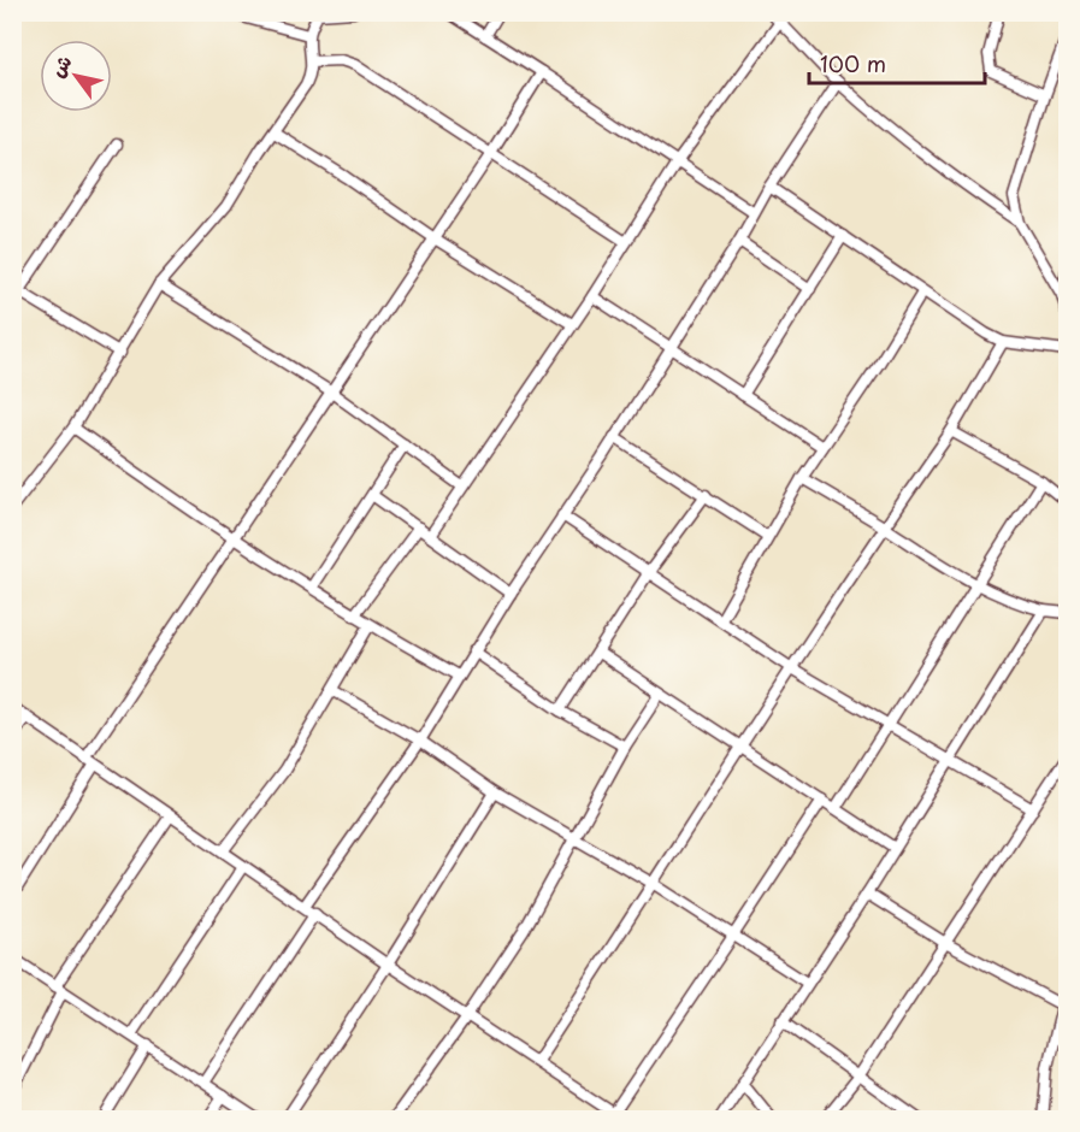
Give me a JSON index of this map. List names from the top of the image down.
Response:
{
  "scale_bar": "100 m",
  "north": "top left"
}
